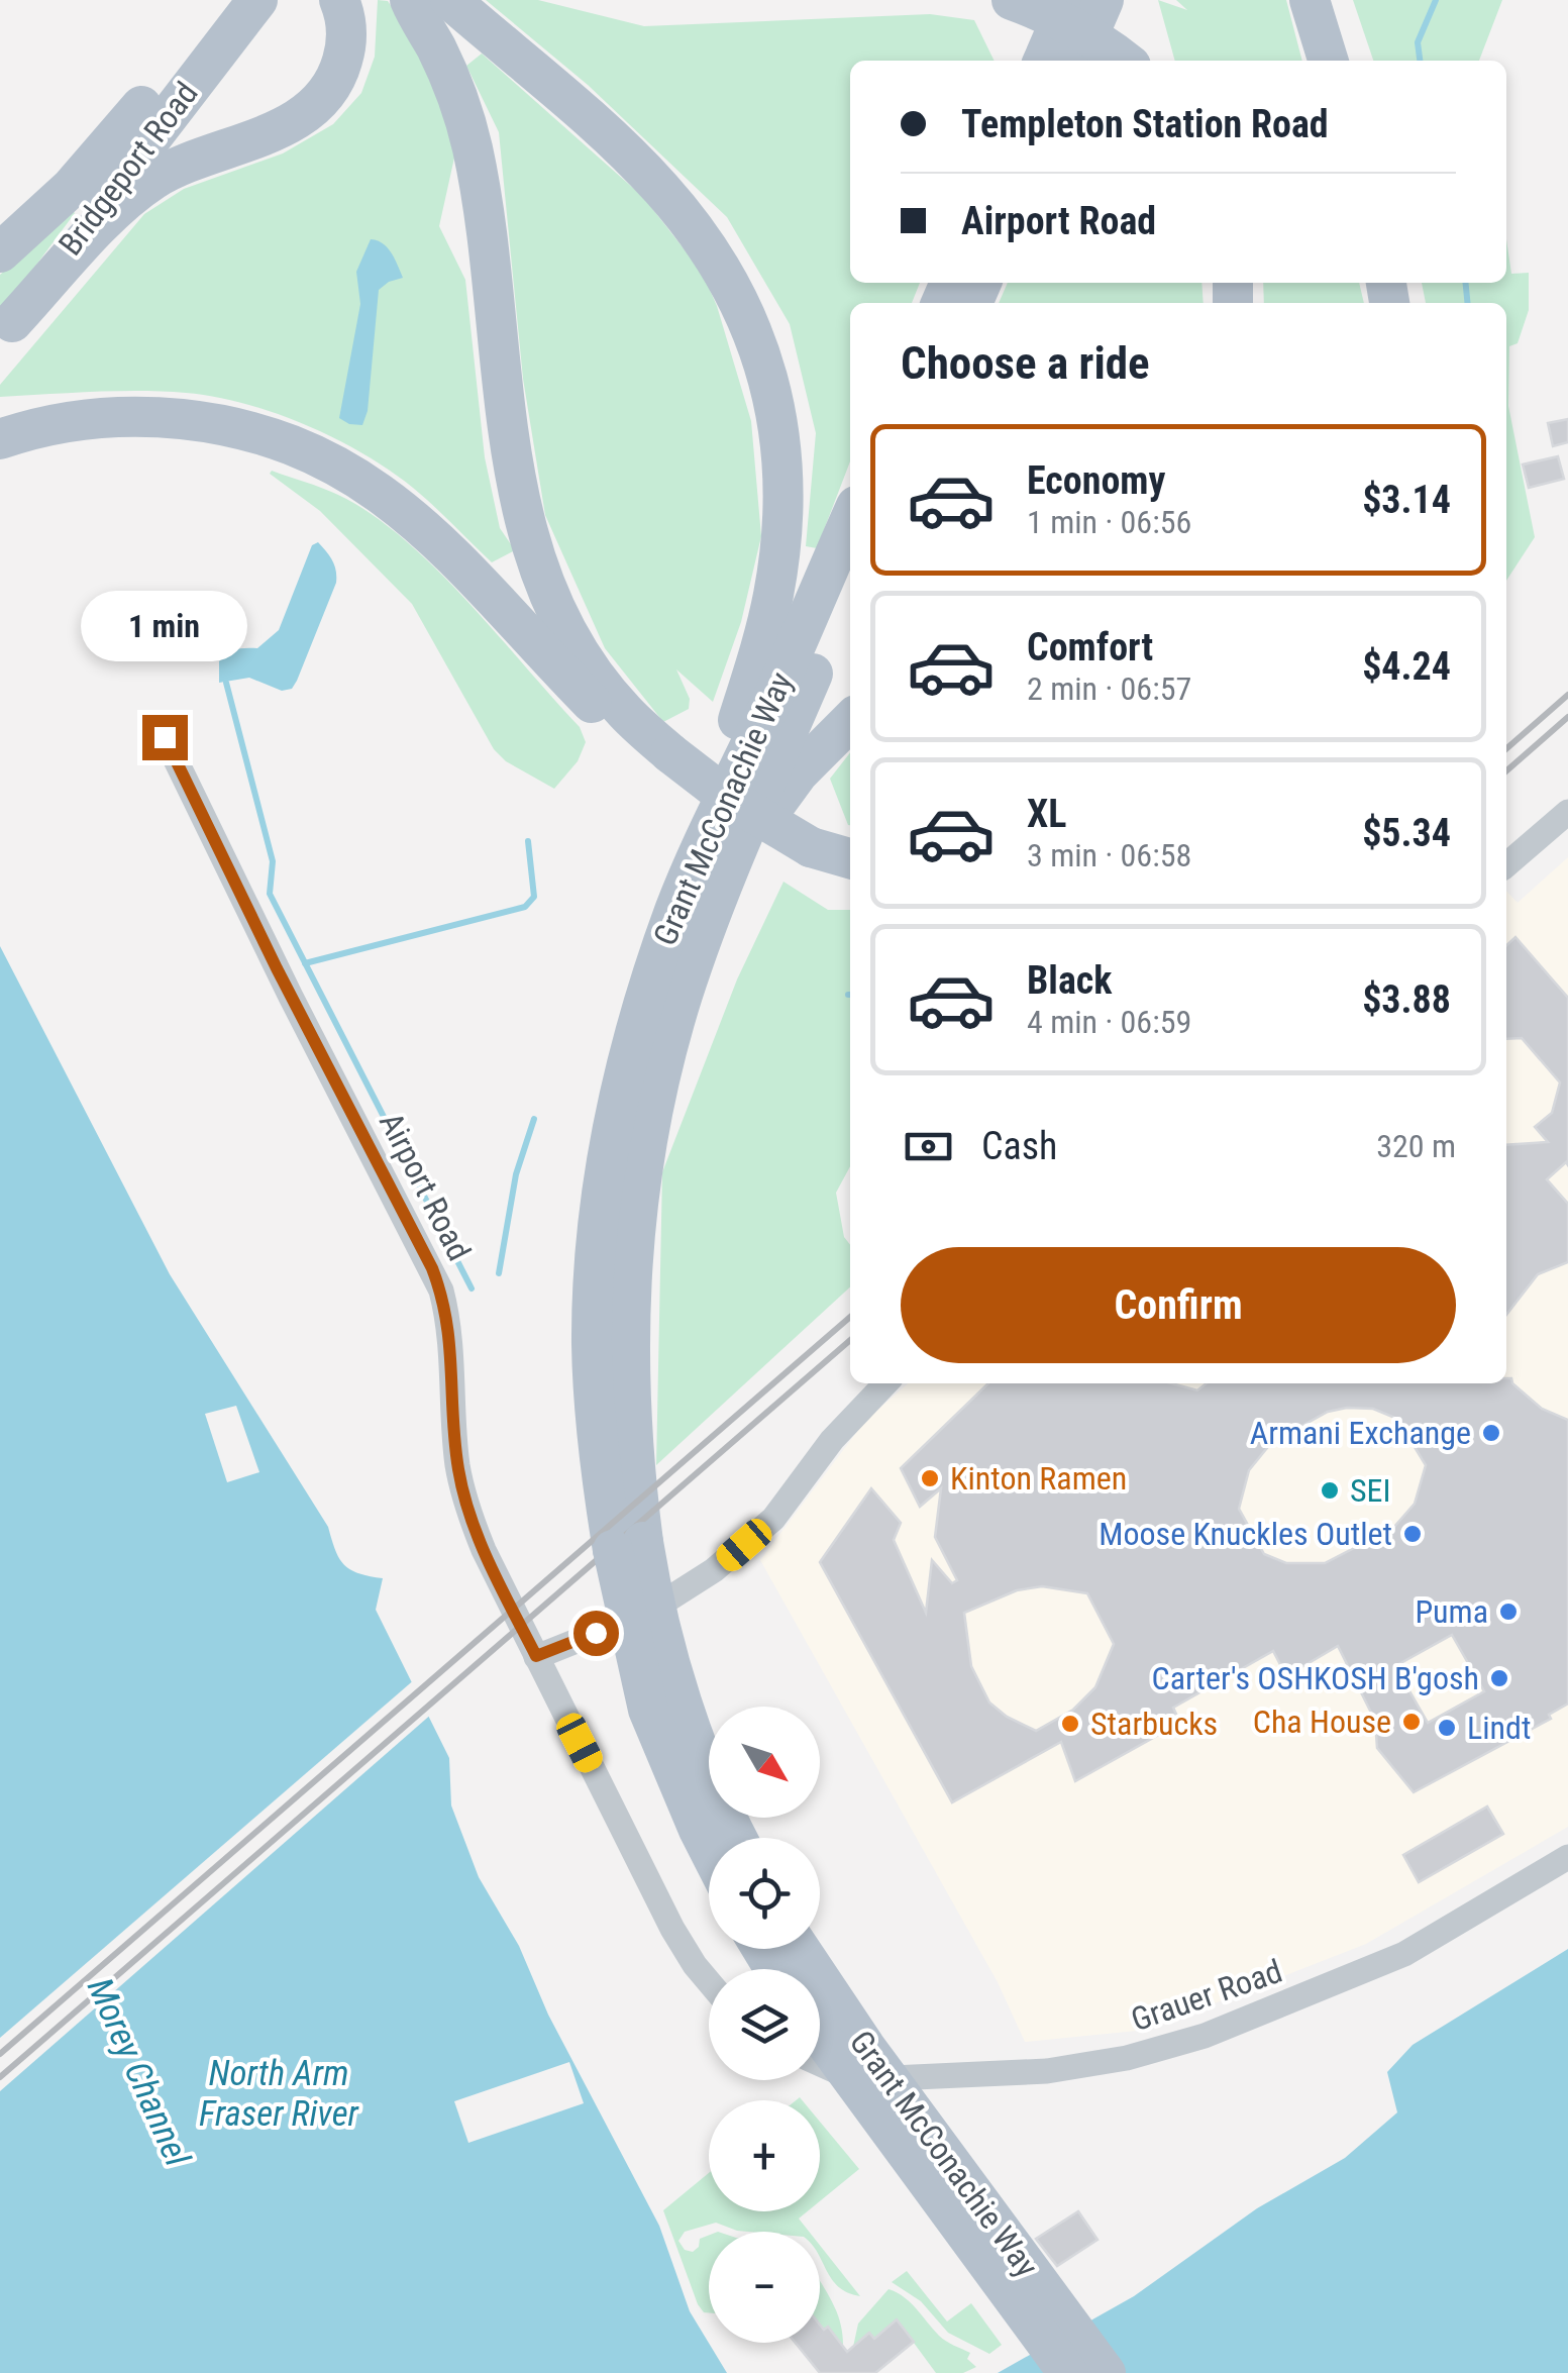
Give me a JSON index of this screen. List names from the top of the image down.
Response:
{
  "streets": {
    "main road": ["Bridgeport Road", "Grant McConachie Way"],
    "street": ["Airport Road", "Grauer Road"]
  },
  "water": ["Morey Channel", "North Arm Fraser River"],
  "places": [
    "Armani Exchange",
    "Kinton Ramen",
    "SEI",
    "Moose Knuckles Outlet",
    "Puma",
    "Carter's OSHKOSH B'gosh",
    "Cha House",
    "Starbucks",
    "Lindt"
  ],
  "north": "bottom right",
  "page": {
    "banner": ["Templeton Station Road", "Airport Road"],
    "heading": "Choose a ride",
    "list": [
      {
        "name": "Economy",
        "note": "1 min · 06:56",
        "value": "$3.14"
      },
      {
        "name": "Comfort",
        "note": "2 min · 06:57",
        "value": "$4.24"
      },
      {
        "name": "XL",
        "note": "3 min · 06:58",
        "value": "$5.34"
      },
      {
        "name": "Black",
        "note": "4 min · 06:59",
        "value": "$3.88"
      }
    ],
    "bubble": "1 min",
    "pay": ["Cash", "320 m"],
    "buttons": "Confirm",
    "map_buttons": ["+", "−"]
  }
}
